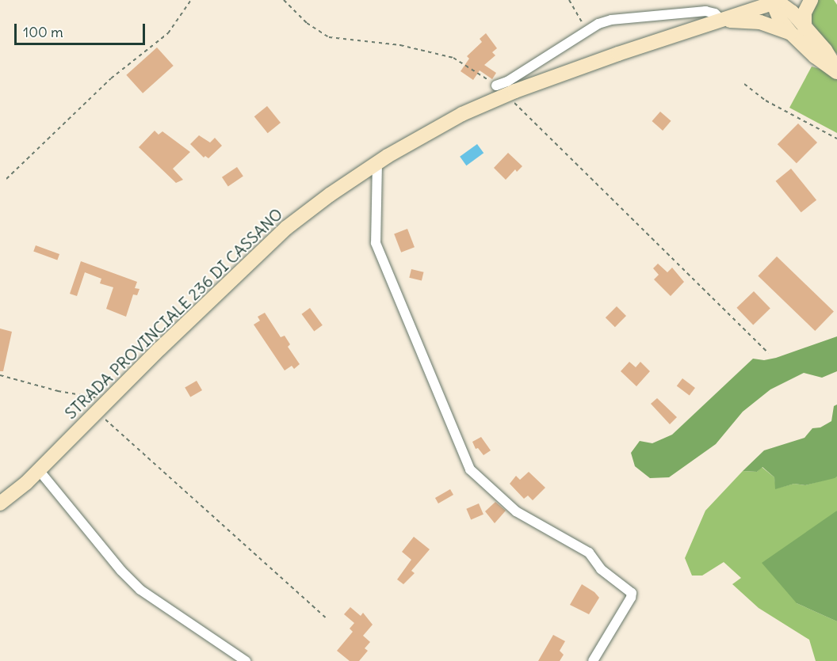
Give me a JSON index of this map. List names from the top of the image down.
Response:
{
  "streets": {
    "main road": ["STRADA PROVINCIALE 236 DI CASSANO"]
  },
  "scale_bar": "100 m"
}
